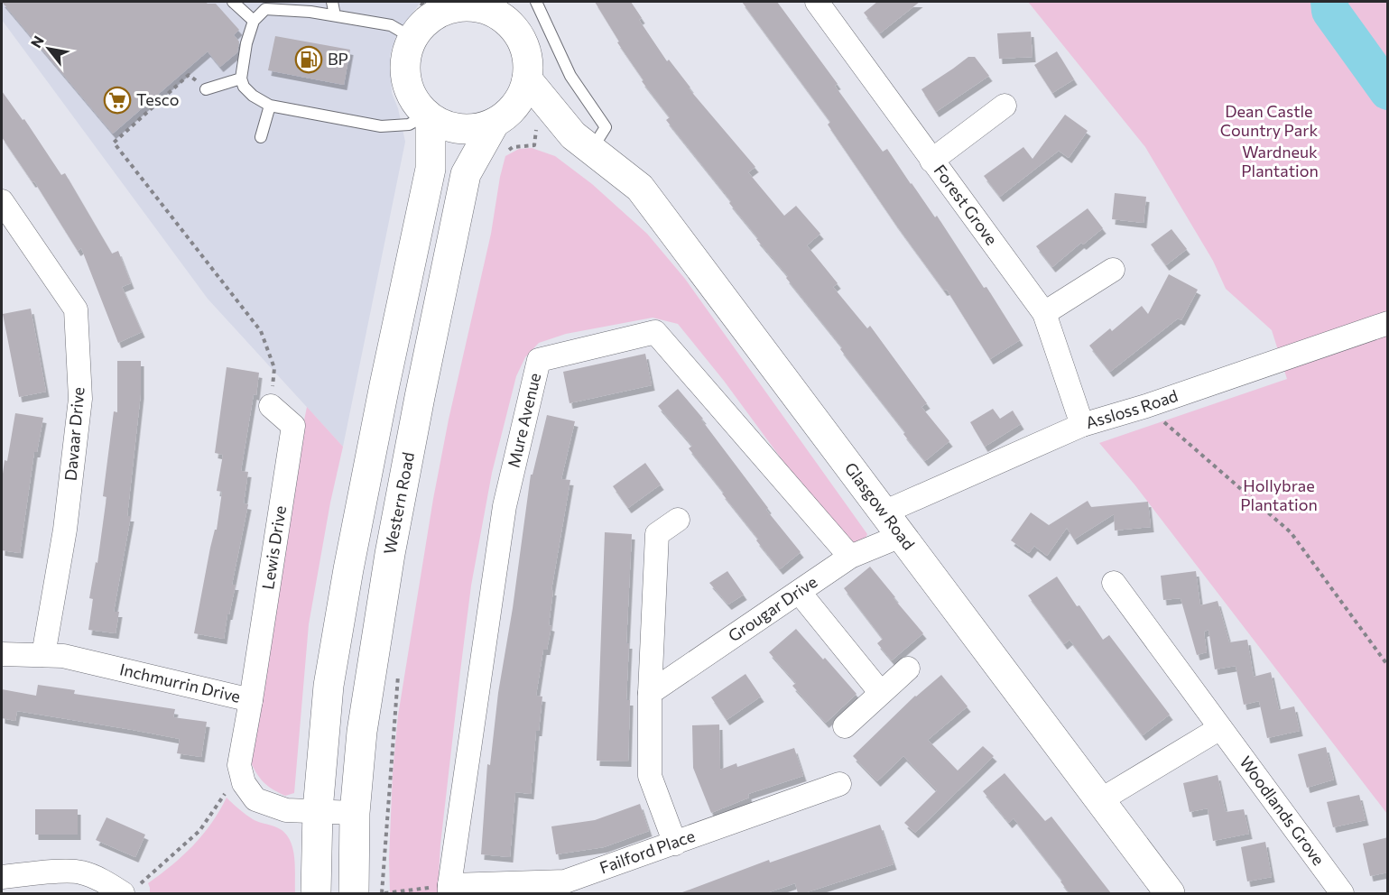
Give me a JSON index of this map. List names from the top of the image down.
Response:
{
  "streets": {
    "main road": ["Western Road", "Glasgow Road"],
    "street": [
      "Forest Grove",
      "Assloss Road",
      "Mure Avenue",
      "Davaar Drive",
      "Lewis Drive",
      "Grougar Drive",
      "Inchmurrin Drive",
      "Woodlands Grove",
      "Failford Place"
    ]
  },
  "crossings": [
    ["Forest Grove", "Assloss Road"],
    ["Assloss Road", "Glasgow Road"],
    ["Mure Avenue", "Grougar Drive"],
    ["Mure Avenue", "Failford Place"],
    ["Davaar Drive", "Inchmurrin Drive"],
    ["Western Road", "Glasgow Road"],
    ["Western Road", "Inchmurrin Drive"],
    ["Glasgow Road", "Grougar Drive"],
    ["Lewis Drive", "Inchmurrin Drive"]
  ],
  "parks": ["Dean Castle Country Park", "Wardneuk Plantation", "Hollybrae Plantation"],
  "places": {
    "fuel station": ["BP"],
    "supermarket": ["Tesco"]
  },
  "north": "top left"
}
